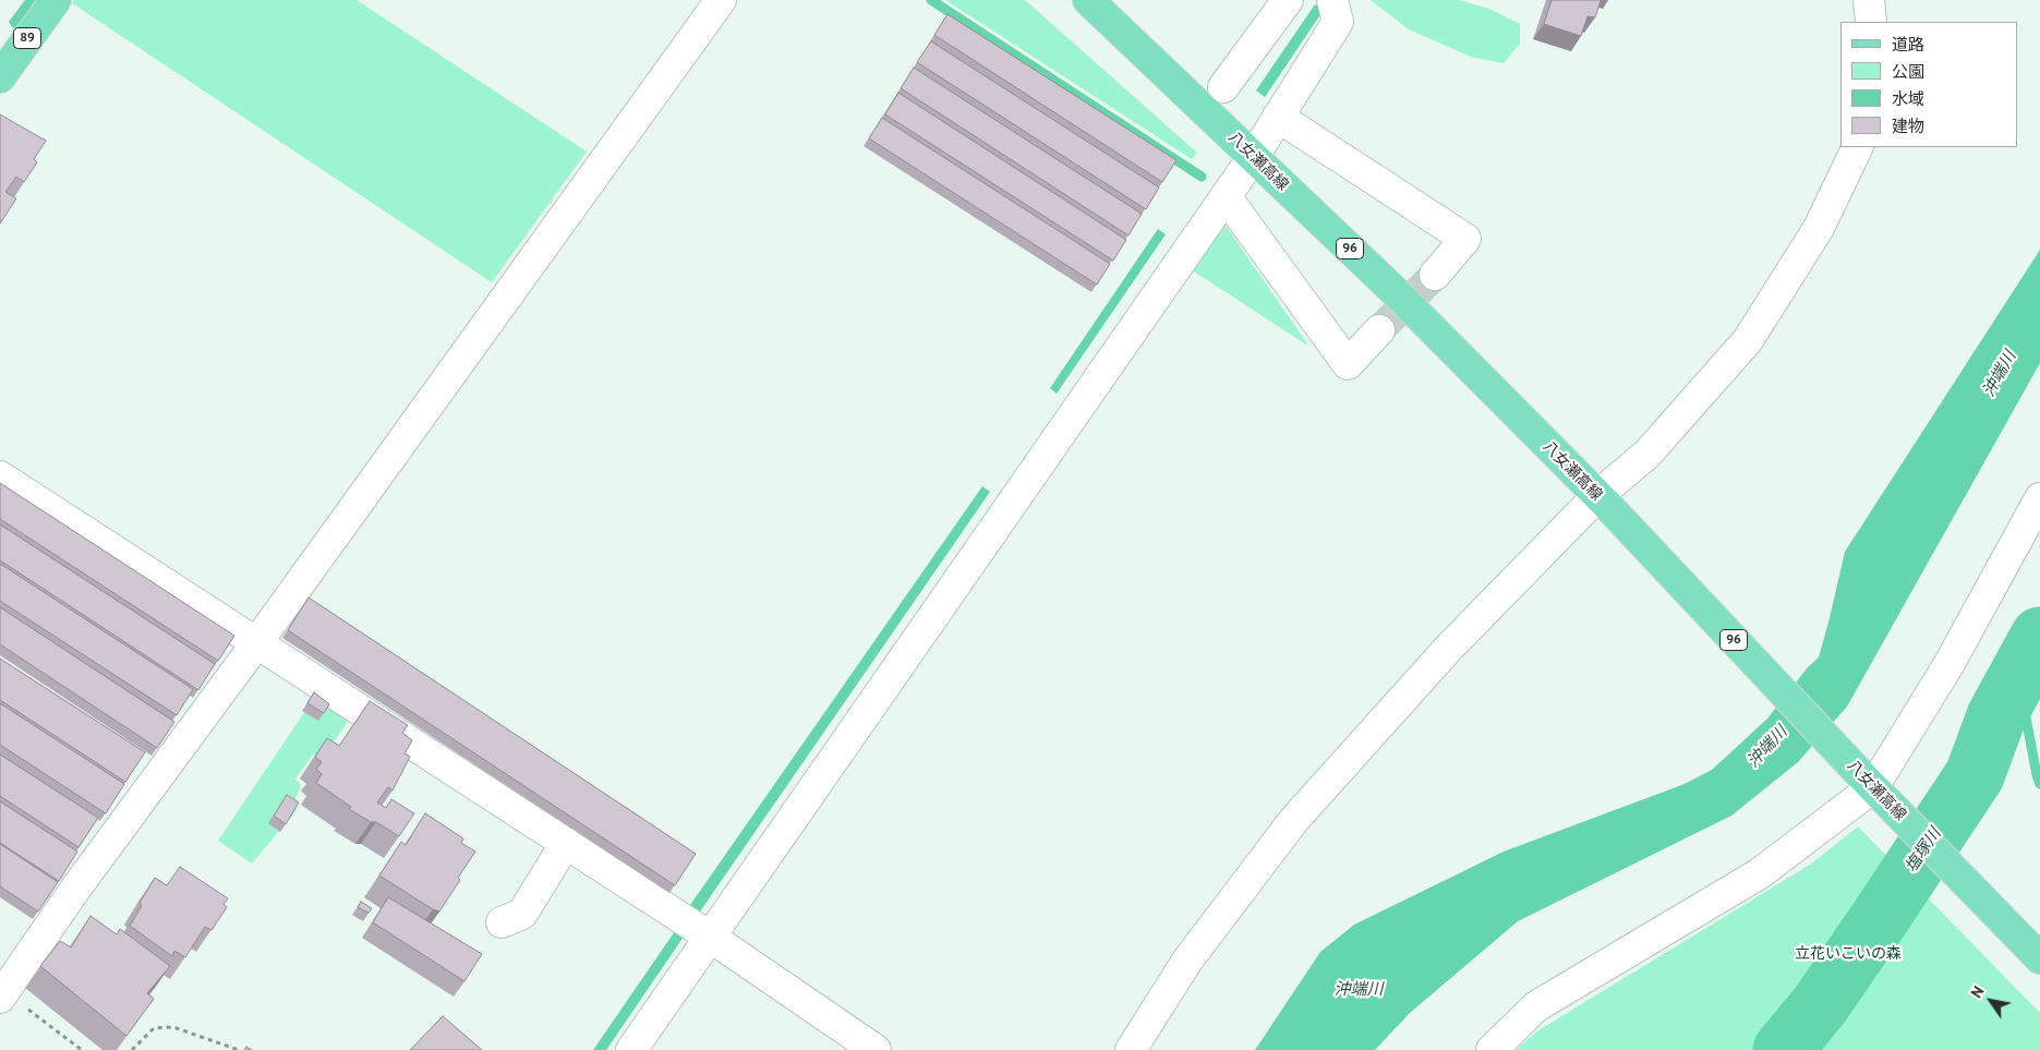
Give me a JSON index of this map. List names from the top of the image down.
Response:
{
  "streets": {
    "main road": ["89", "八女瀬高線", "96"]
  },
  "water": ["沖端川", "塩塚川"],
  "parks": ["立花いこいの森"],
  "legend": [
    "道路",
    "公園",
    "水域",
    "建物"
  ],
  "north": "top left"
}
